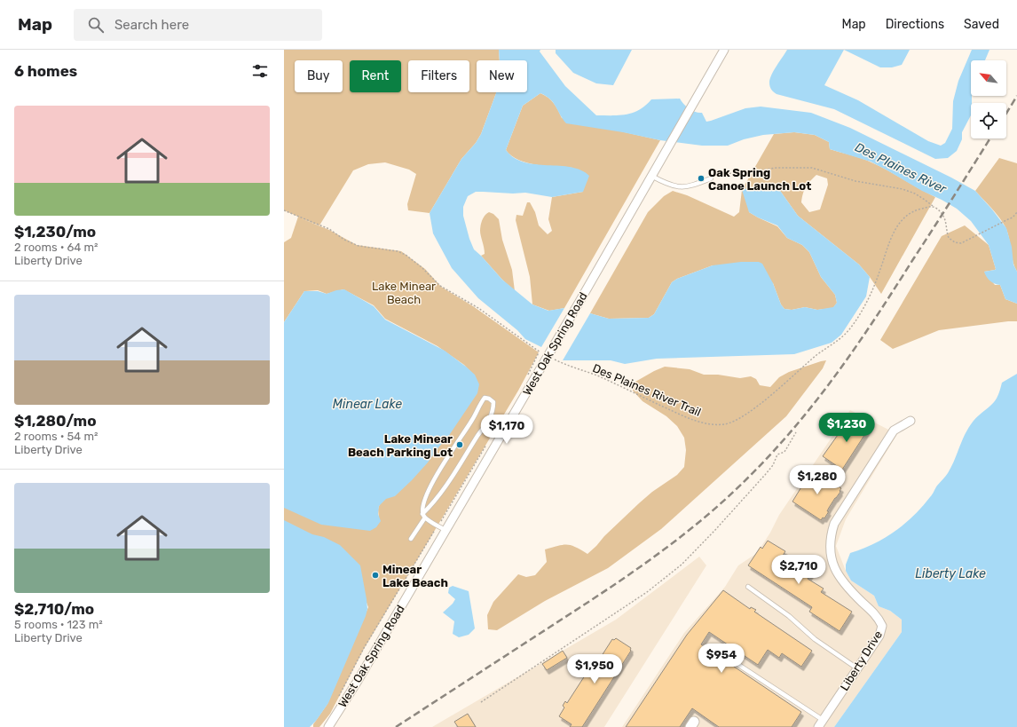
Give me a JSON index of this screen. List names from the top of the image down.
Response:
{
  "streets": {
    "street": ["West Oak Spring Road", "Liberty Drive"],
    "path": ["Des Plaines River Trail"]
  },
  "crossings": [
    ["West Oak Spring Road", "Des Plaines River Trail"]
  ],
  "water": ["Des Plaines River", "Minear Lake", "Liberty Lake"],
  "parks": ["Lake Minear Beach"],
  "places": ["Oak Spring Canoe Launch Lot", "Lake Minear Beach Parking Lot", "Minear Lake Beach"],
  "north": "top left",
  "page": {
    "header": "Map",
    "search": "Search here",
    "nav": ["Map", "Directions", "Saved"],
    "heading": "6 homes",
    "chip": [
      "Buy",
      "Rent",
      "Filters",
      "New"
    ],
    "list": [
      {
        "name": "$1,230/mo",
        "note": "2 rooms · 64 m² · Liberty Drive"
      },
      {
        "name": "$1,280/mo",
        "note": "2 rooms · 54 m² · Liberty Drive"
      },
      {
        "name": "$2,710/mo",
        "note": "5 rooms · 123 m² · Liberty Drive"
      }
    ],
    "price": [
      "$1,230",
      "$1,170",
      "$1,280",
      "$2,710",
      "$954",
      "$1,950"
    ]
  }
}
